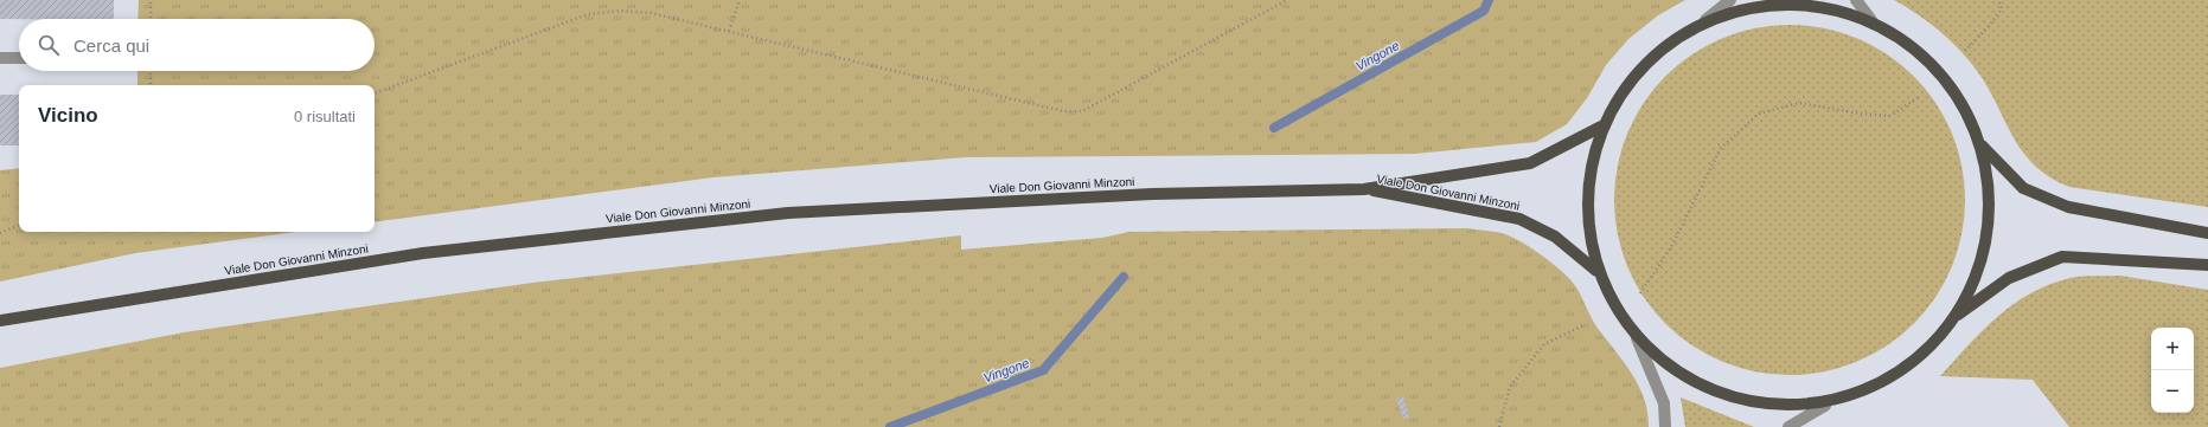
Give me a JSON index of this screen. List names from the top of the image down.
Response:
{
  "streets": {
    "main road": ["Viale Don Giovanni Minzoni"]
  },
  "water": ["Vingone"],
  "page": {
    "search": "Cerca qui",
    "heading": ["Vicino", "0 risultati"],
    "map_buttons": ["+", "−"]
  }
}
